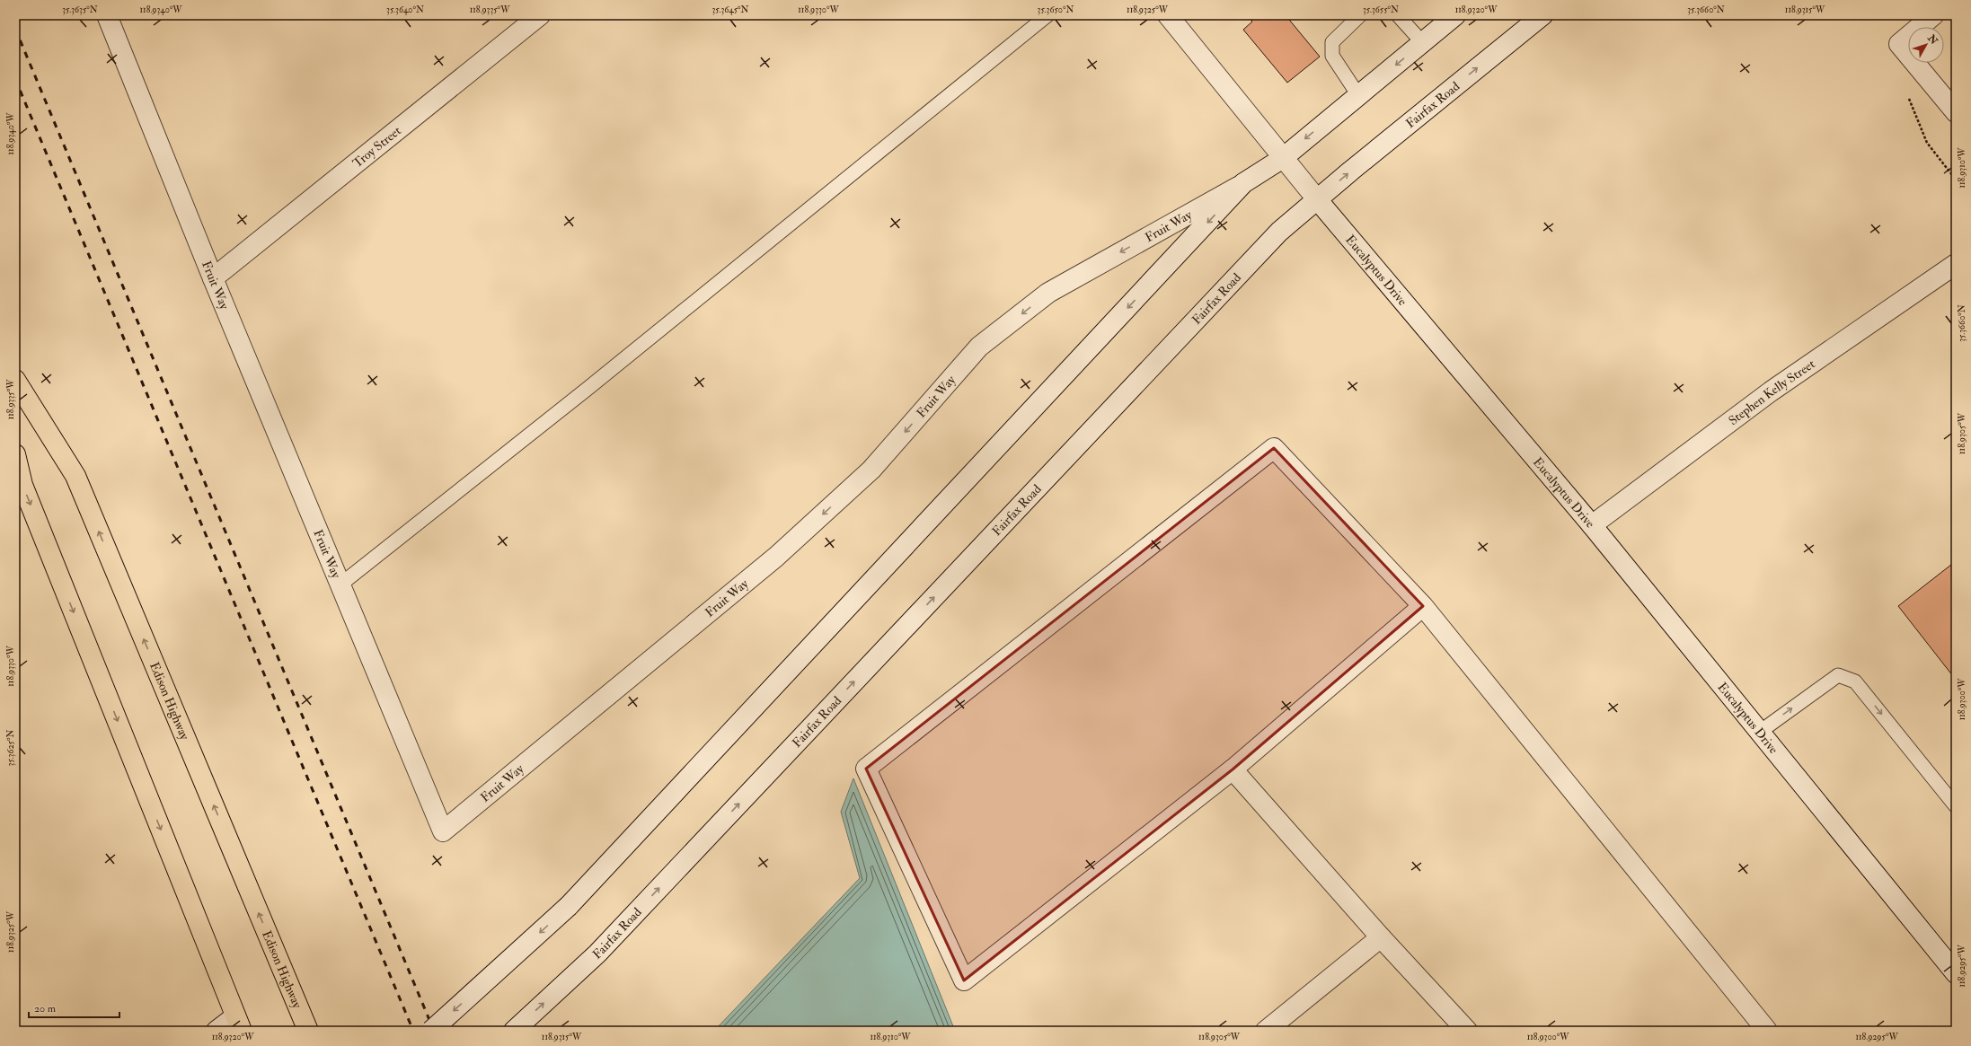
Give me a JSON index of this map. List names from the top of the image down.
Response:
{
  "streets": {
    "main road": ["Edison Highway"],
    "street": [
      "Fairfax Road",
      "Troy Street",
      "Fruit Way",
      "Eucalyptus Drive",
      "Stephen Kelly Street"
    ]
  },
  "crossings": [
    ["Fairfax Road", "Eucalyptus Drive"],
    ["Troy Street", "Fruit Way"],
    ["Eucalyptus Drive", "Stephen Kelly Street"]
  ],
  "scale_bar": "20 m",
  "north": "top right",
  "coordinates": [
    "35.3635°N",
    "118.9340°W",
    "35.3640°N",
    "118.9335°W",
    "35.3645°N",
    "118.9330°W",
    "35.3650°N",
    "118.9325°W",
    "35.3655°N",
    "118.9320°W",
    "35.3660°N",
    "118.9315°W",
    "118.9310°W",
    "118.9305°W",
    "118.9300°W",
    "35.3625°N",
    "118.9295°W"
  ]
}
